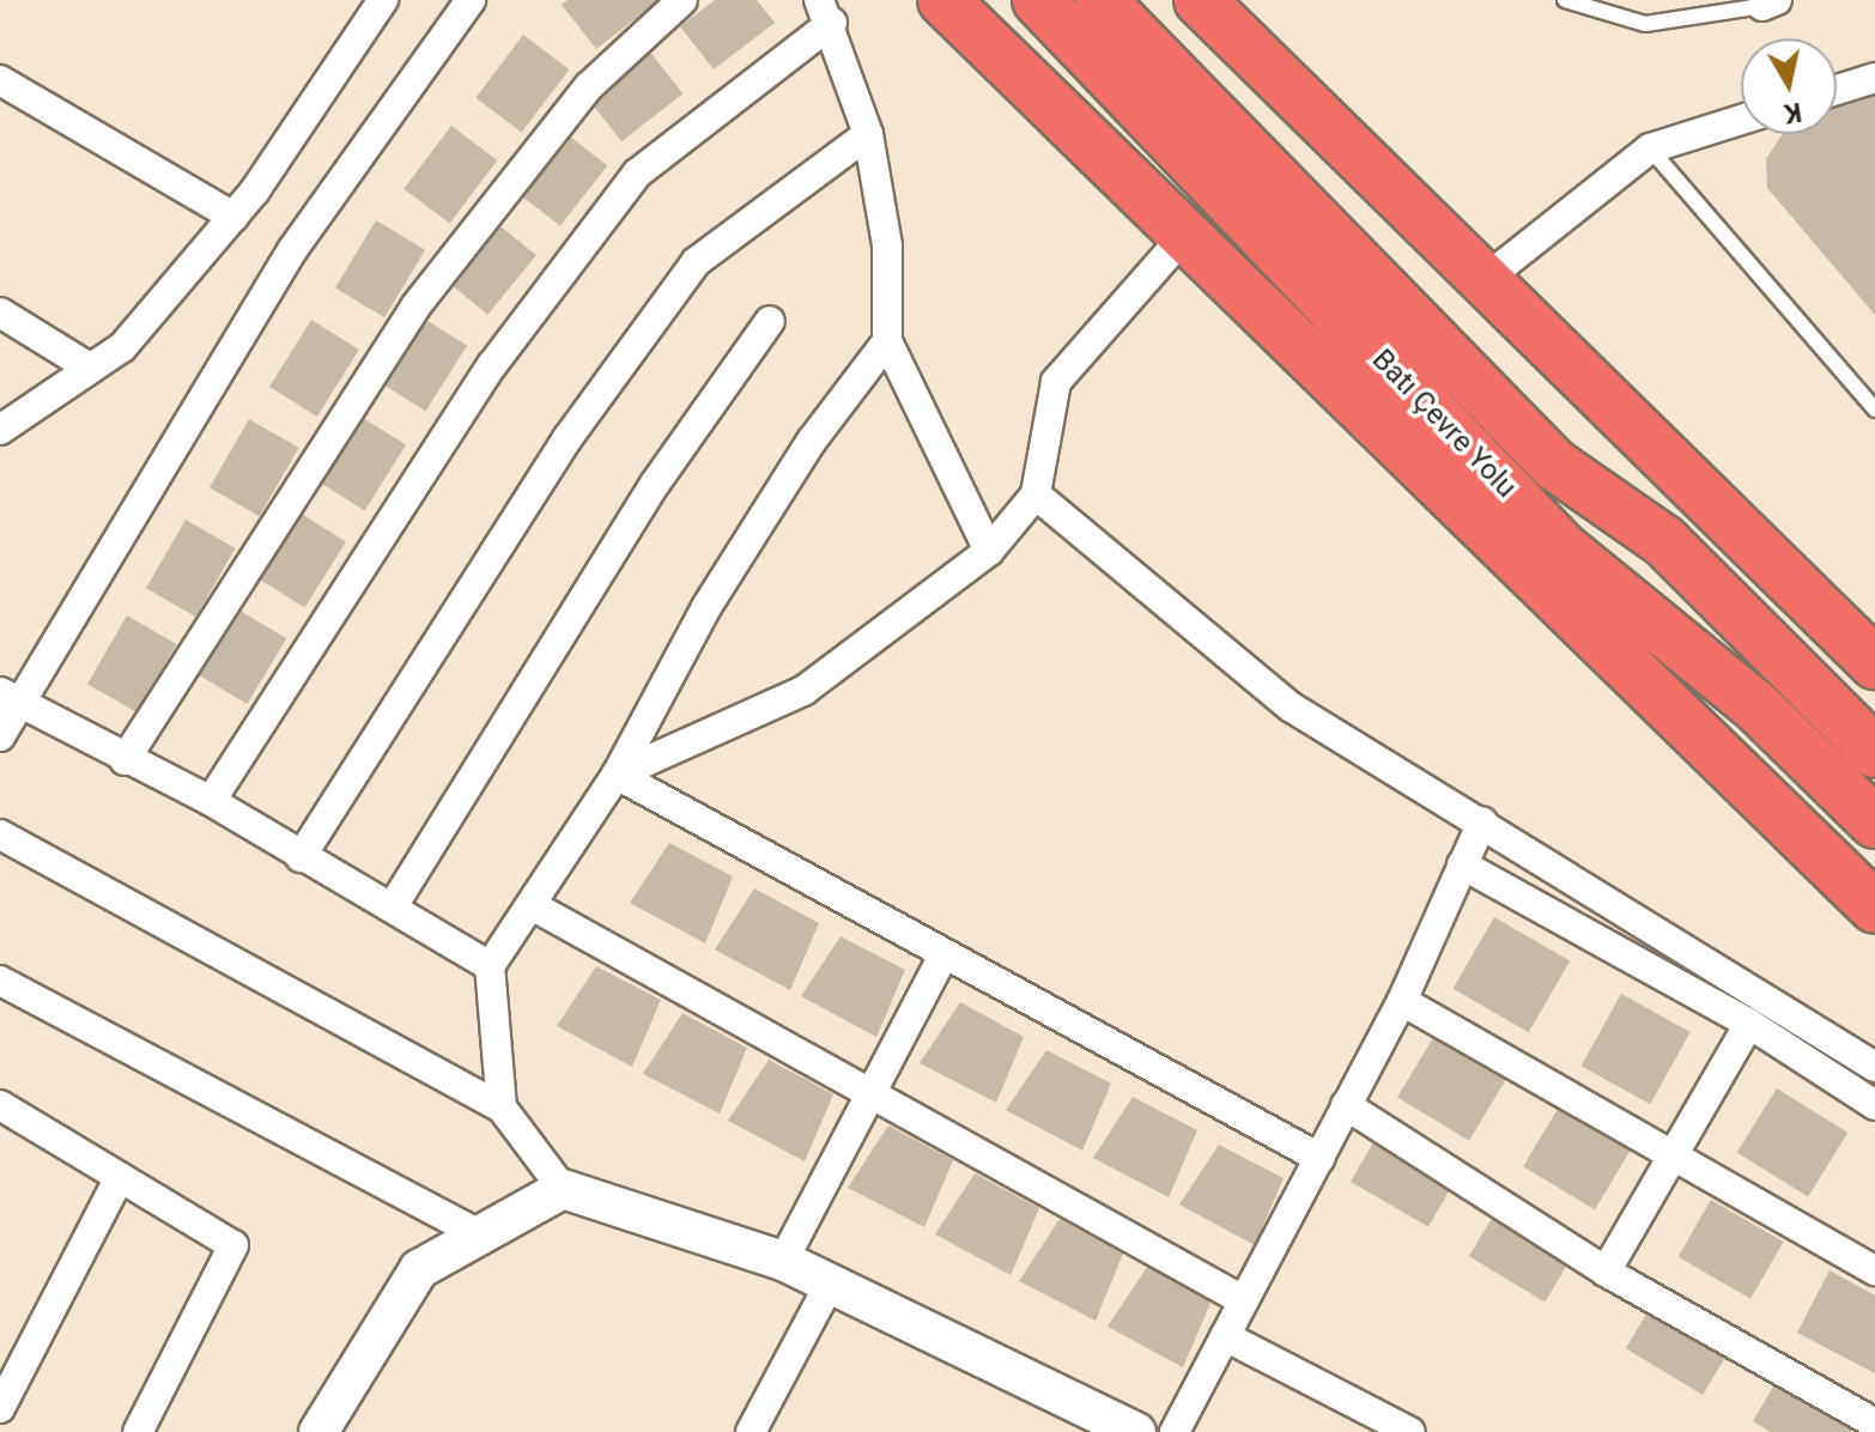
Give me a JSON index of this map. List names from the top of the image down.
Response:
{
  "streets": {
    "highway": ["Batı Çevre Yolu"]
  },
  "north": "bottom"
}
